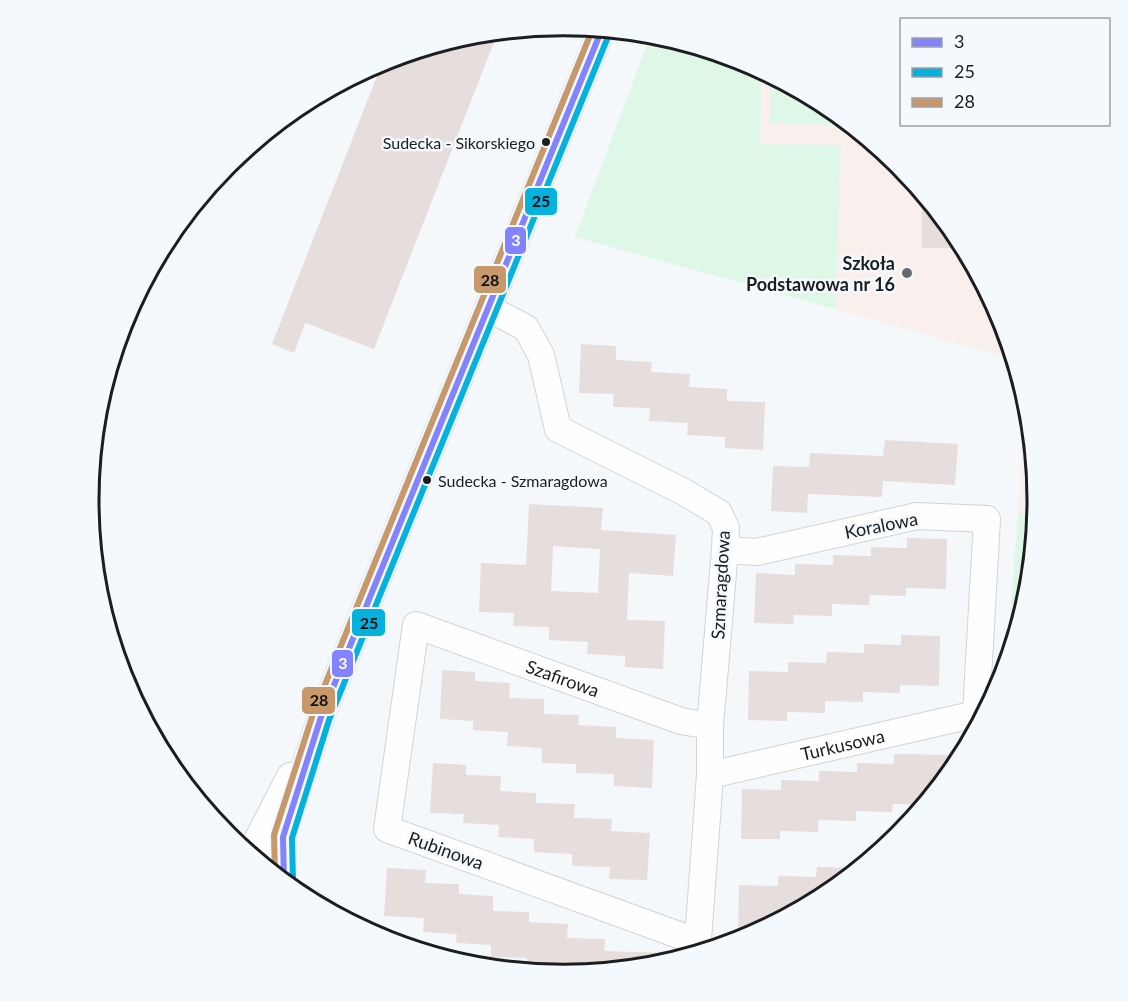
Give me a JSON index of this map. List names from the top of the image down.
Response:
{
  "streets": {
    "street": [
      "Koralowa",
      "Szmaragdowa",
      "Szafirowa",
      "Turkusowa",
      "Rubinowa"
    ]
  },
  "crossings": [
    ["Koralowa", "Szmaragdowa"],
    ["Koralowa", "Turkusowa"],
    ["Szmaragdowa", "Szafirowa"],
    ["Szmaragdowa", "Turkusowa"],
    ["Szafirowa", "Rubinowa"]
  ],
  "places": ["Sudecka - Sikorskiego", "Szkoła Podstawowa nr 16", "Sudecka - Szmaragdowa"],
  "lines": ["transit line 28", "transit line 3", "transit line 25"],
  "legend": ["3", "25", "28"]
}
